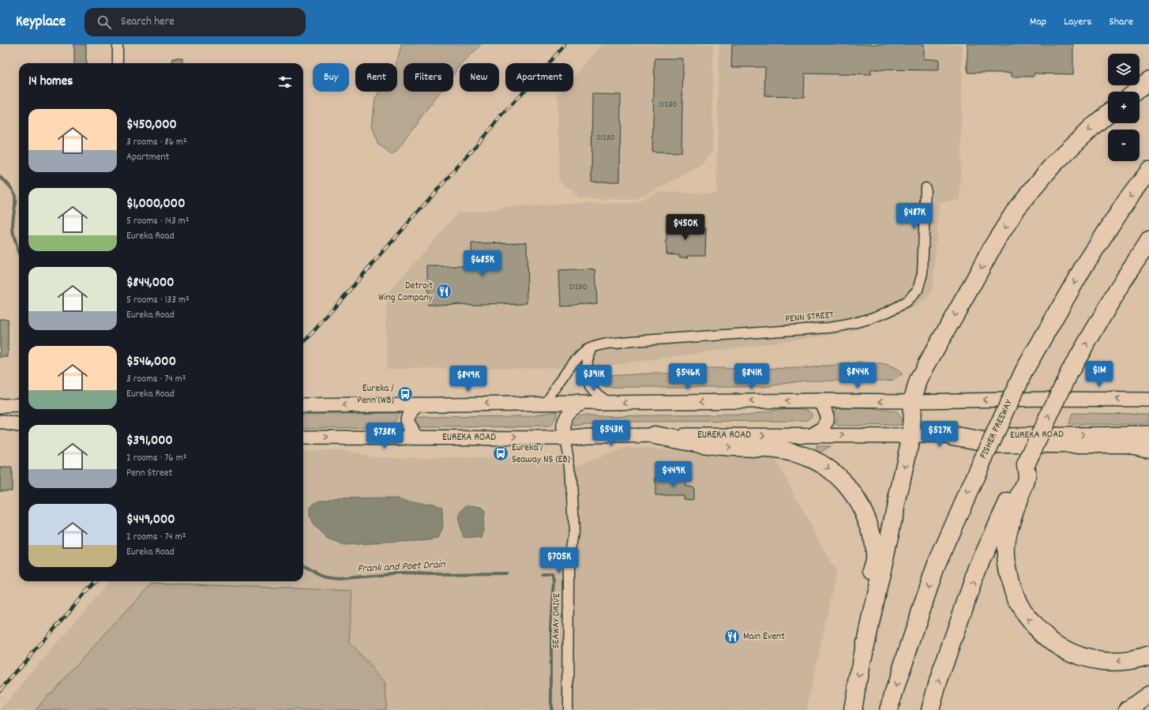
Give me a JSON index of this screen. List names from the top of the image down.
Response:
{
  "streets": {
    "highway": ["FISHER FREEWAY"],
    "main road": ["EUREKA ROAD"],
    "street": ["PENN STREET", "SEAWAY DRIVE"]
  },
  "crossings": [
    ["EUREKA ROAD", "SEAWAY DRIVE"]
  ],
  "water": ["Frank and Poet Drain"],
  "places": {
    "restaurant": ["Detroit Wing Company", "Main Event"],
    "bus stop": ["Eureka / Penn (WB)", "Eureka / Seaway NS (EB)"]
  },
  "house_numbers": ["21230", "21230", "21250"],
  "page": {
    "header": "Keyplace",
    "search": "Search here",
    "nav": ["Map", "Layers", "Share"],
    "map_buttons": ["+", "−"],
    "chip": [
      "Buy",
      "Rent",
      "Filters",
      "New",
      "Apartment"
    ],
    "heading": "14 homes",
    "list": [
      {
        "name": "$450,000",
        "note": "3 rooms · 86 m² · Apartment"
      },
      {
        "name": "$1,000,000",
        "note": "5 rooms · 143 m² · Eureka Road"
      },
      {
        "name": "$844,000",
        "note": "5 rooms · 133 m² · Eureka Road"
      },
      {
        "name": "$546,000",
        "note": "3 rooms · 74 m² · Eureka Road"
      },
      {
        "name": "$391,000",
        "note": "2 rooms · 76 m² · Penn Street"
      },
      {
        "name": "$449,000",
        "note": "2 rooms · 74 m² · Eureka Road"
      }
    ],
    "price": [
      "$487K",
      "$450K",
      "$685K",
      "$1M",
      "$844K",
      "$546K",
      "$841K",
      "$391K",
      "$849K",
      "$543K",
      "$527K",
      "$738K",
      "$449K",
      "$705K"
    ]
  }
}
